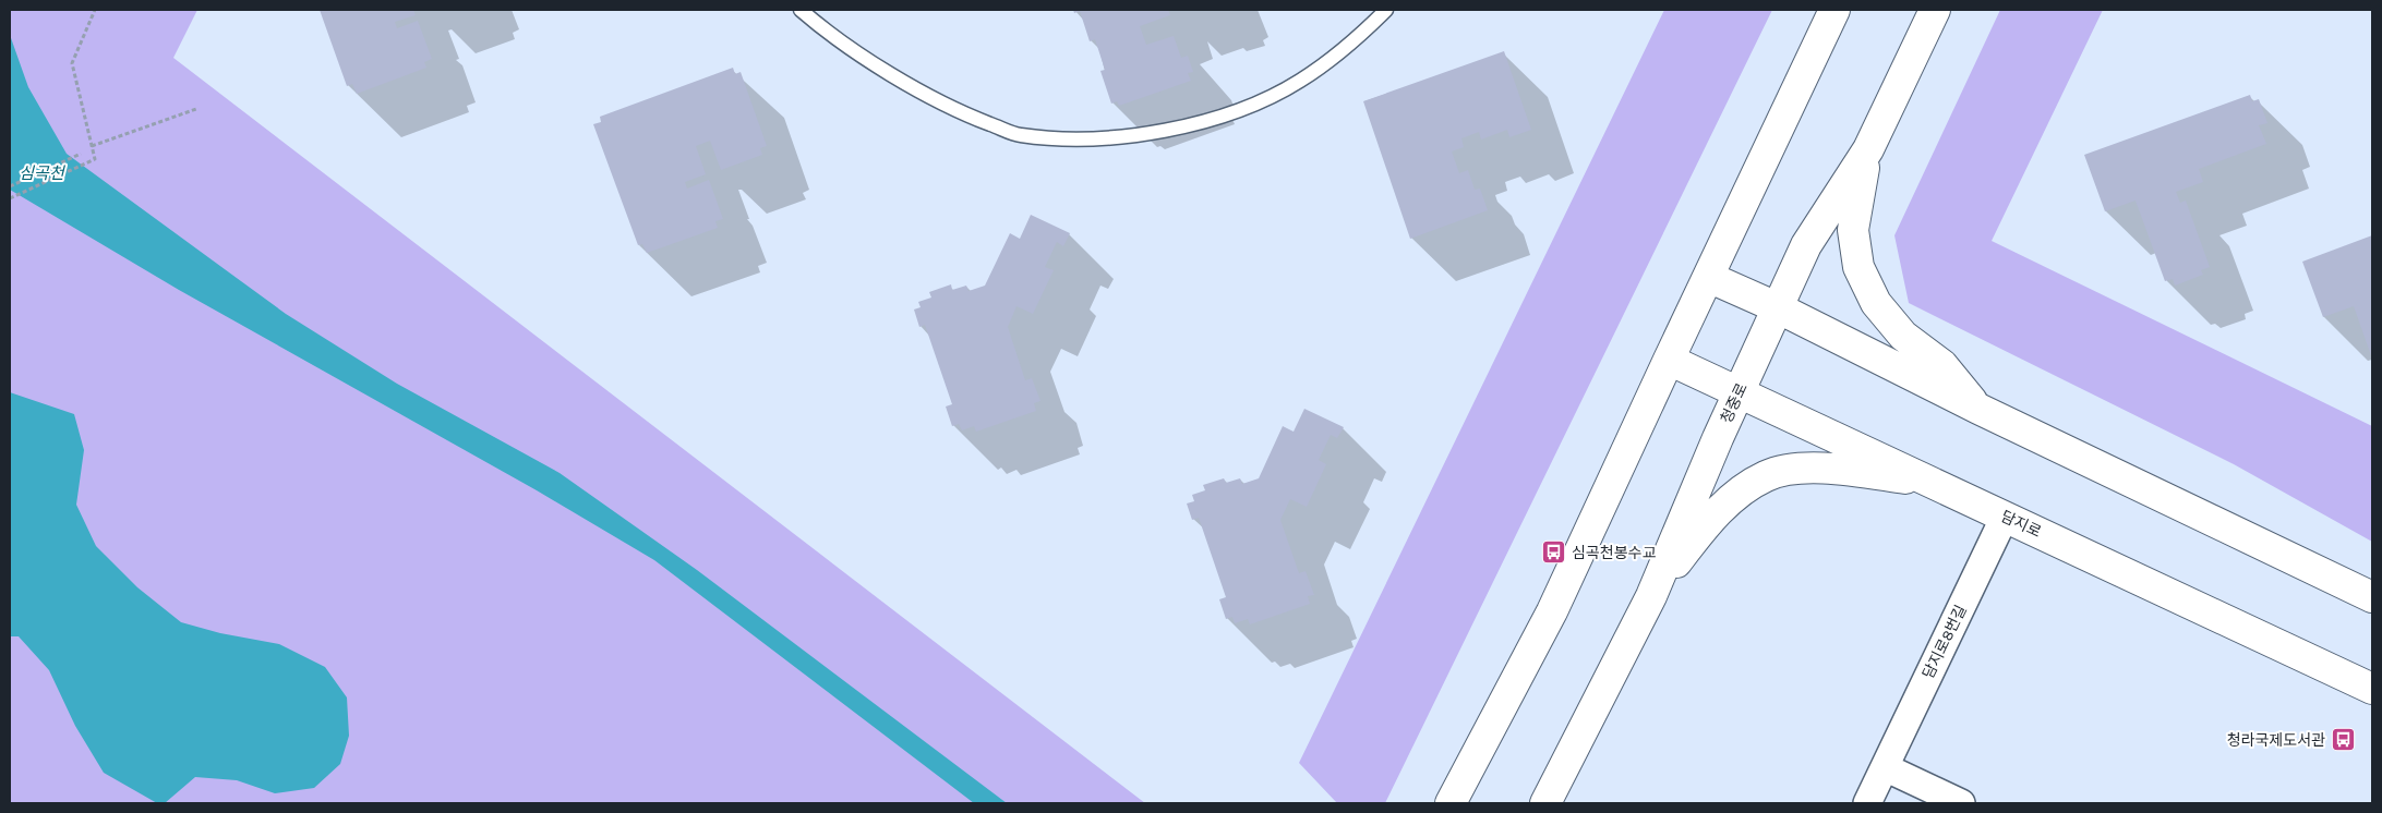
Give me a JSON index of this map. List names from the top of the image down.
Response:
{
  "streets": {
    "main road": ["청중로", "담지로"],
    "street": ["담지로8번길"]
  },
  "crossings": [
    ["청중로", "담지로"],
    ["담지로", "담지로8번길"]
  ],
  "water": ["심곡천"],
  "places": {
    "bus stop": ["심곡천봉수교", "청라국제도서관"]
  }
}
